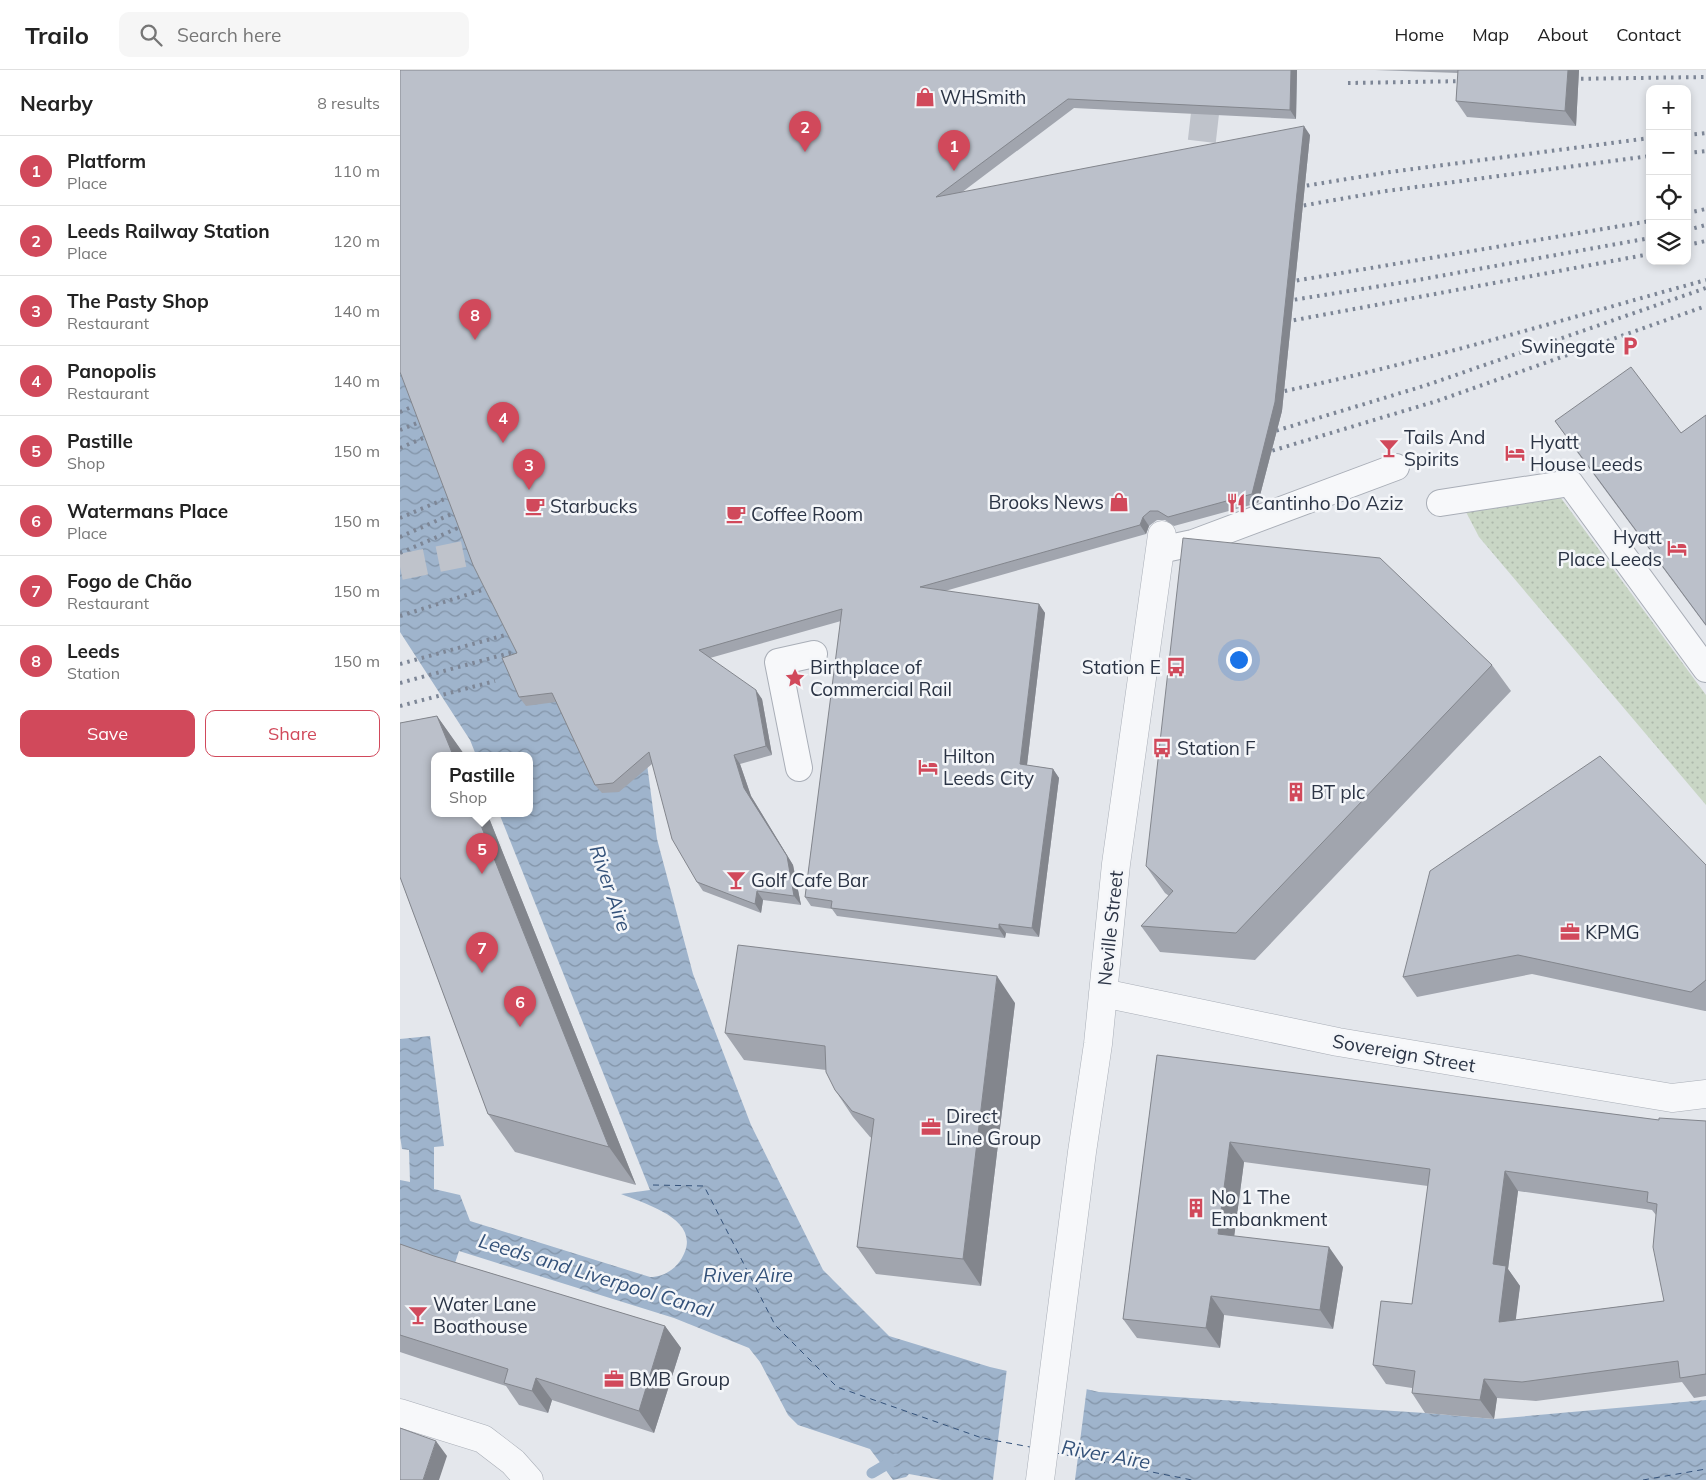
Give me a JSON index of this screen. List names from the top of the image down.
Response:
{
  "streets": {
    "street": ["Neville Street", "Sovereign Street"]
  },
  "crossings": [
    ["Neville Street", "Sovereign Street"]
  ],
  "water": ["River Aire", "Leeds and Liverpool Canal"],
  "places": {
    "shop": ["WHSmith", "Brooks News"],
    "parking": ["Swinegate"],
    "bar": ["Tails And Spirits", "Golf Cafe Bar", "Water Lane Boathouse"],
    "hotel": ["Hyatt House Leeds", "Hyatt Place Leeds", "Hilton Leeds City"],
    "restaurant": ["Cantinho Do Aziz"],
    "cafe": ["Starbucks", "Coffee Room"],
    "bus stop": ["Station E", "Station F"],
    "place": ["Birthplace of Commercial Rail"],
    "building": ["BT plc", "No 1 The Embankment"],
    "office": ["KPMG", "Direct Line Group", "BMB Group"]
  },
  "page": {
    "header": "Trailo",
    "search": "Search here",
    "nav": [
      "Home",
      "Map",
      "About",
      "Contact"
    ],
    "heading": ["Nearby", "8 results"],
    "map_buttons": ["+", "−"],
    "pins": [
      "2",
      "1",
      "8",
      "4",
      "3",
      "5",
      "7",
      "6"
    ],
    "list": [
      {
        "mark": "1",
        "name": "Platform",
        "note": "Place",
        "value": "110 m"
      },
      {
        "mark": "2",
        "name": "Leeds Railway Station",
        "note": "Place",
        "value": "120 m"
      },
      {
        "mark": "3",
        "name": "The Pasty Shop",
        "note": "Restaurant",
        "value": "140 m"
      },
      {
        "mark": "4",
        "name": "Panopolis",
        "note": "Restaurant",
        "value": "140 m"
      },
      {
        "mark": "5",
        "name": "Pastille",
        "note": "Shop",
        "value": "150 m"
      },
      {
        "mark": "6",
        "name": "Watermans Place",
        "note": "Place",
        "value": "150 m"
      },
      {
        "mark": "7",
        "name": "Fogo de Chão",
        "note": "Restaurant",
        "value": "150 m"
      },
      {
        "mark": "8",
        "name": "Leeds",
        "note": "Station",
        "value": "150 m"
      }
    ],
    "buttons": ["Save", "Share"],
    "popup": ["Pastille", "Shop"]
  }
}
